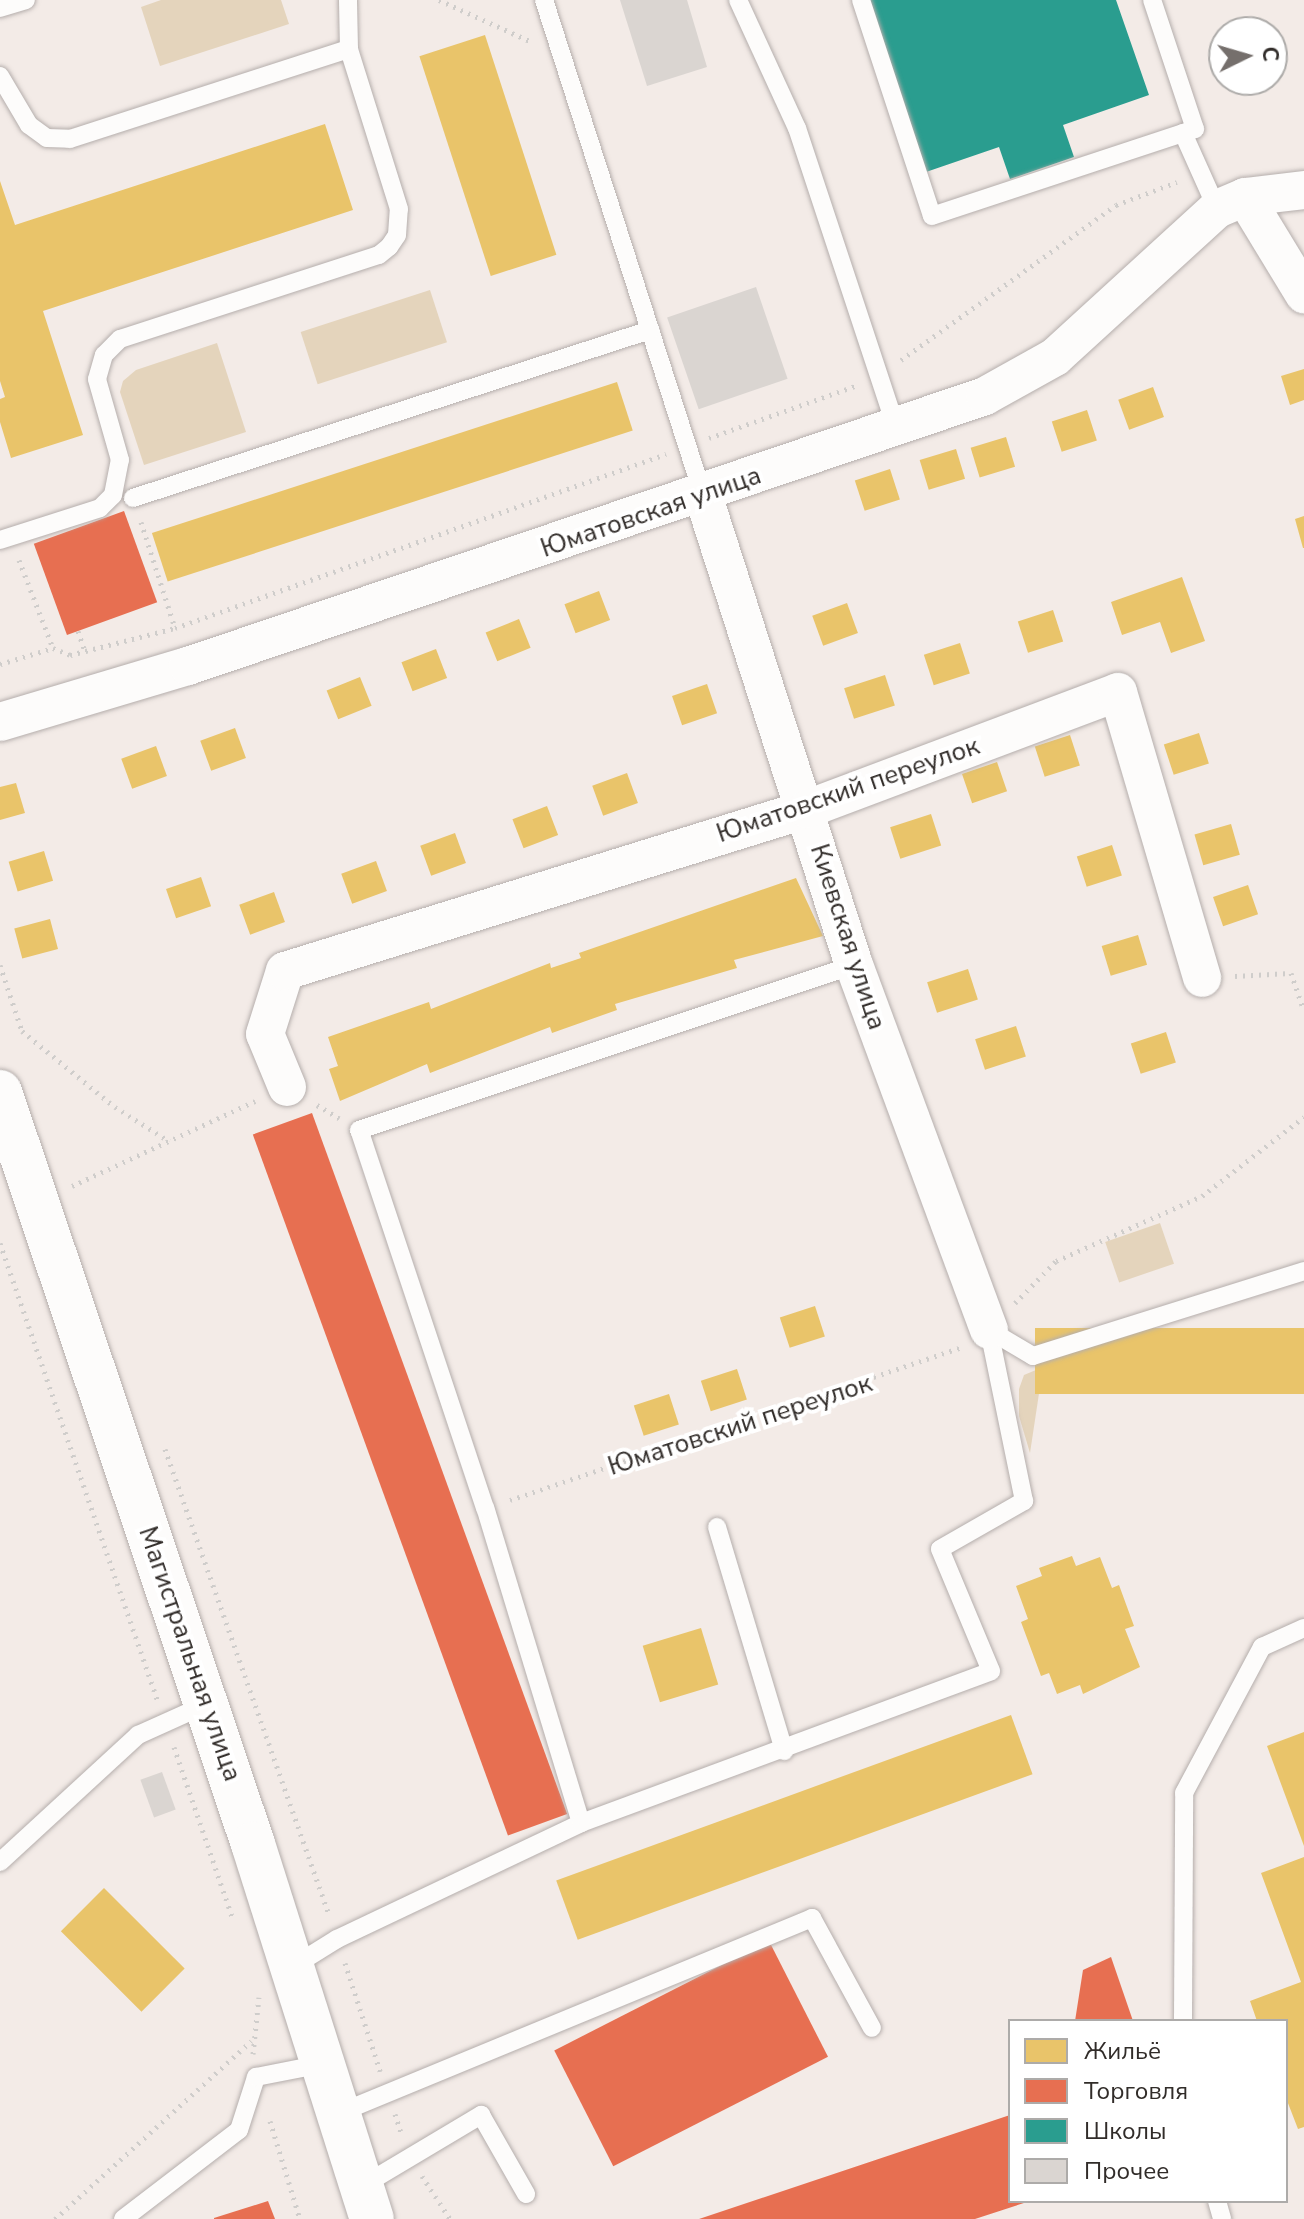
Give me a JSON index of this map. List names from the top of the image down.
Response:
{
  "streets": {
    "street": [
      "Юматовская улица",
      "Юматовский переулок",
      "Киевская улица",
      "Магистральная улица"
    ]
  },
  "crossings": [
    ["Юматовская улица", "Киевская улица"],
    ["Юматовский переулок", "Киевская улица"]
  ],
  "legend": [
    "Жильё",
    "Торговля",
    "Школы",
    "Прочее"
  ],
  "north": "right"
}
